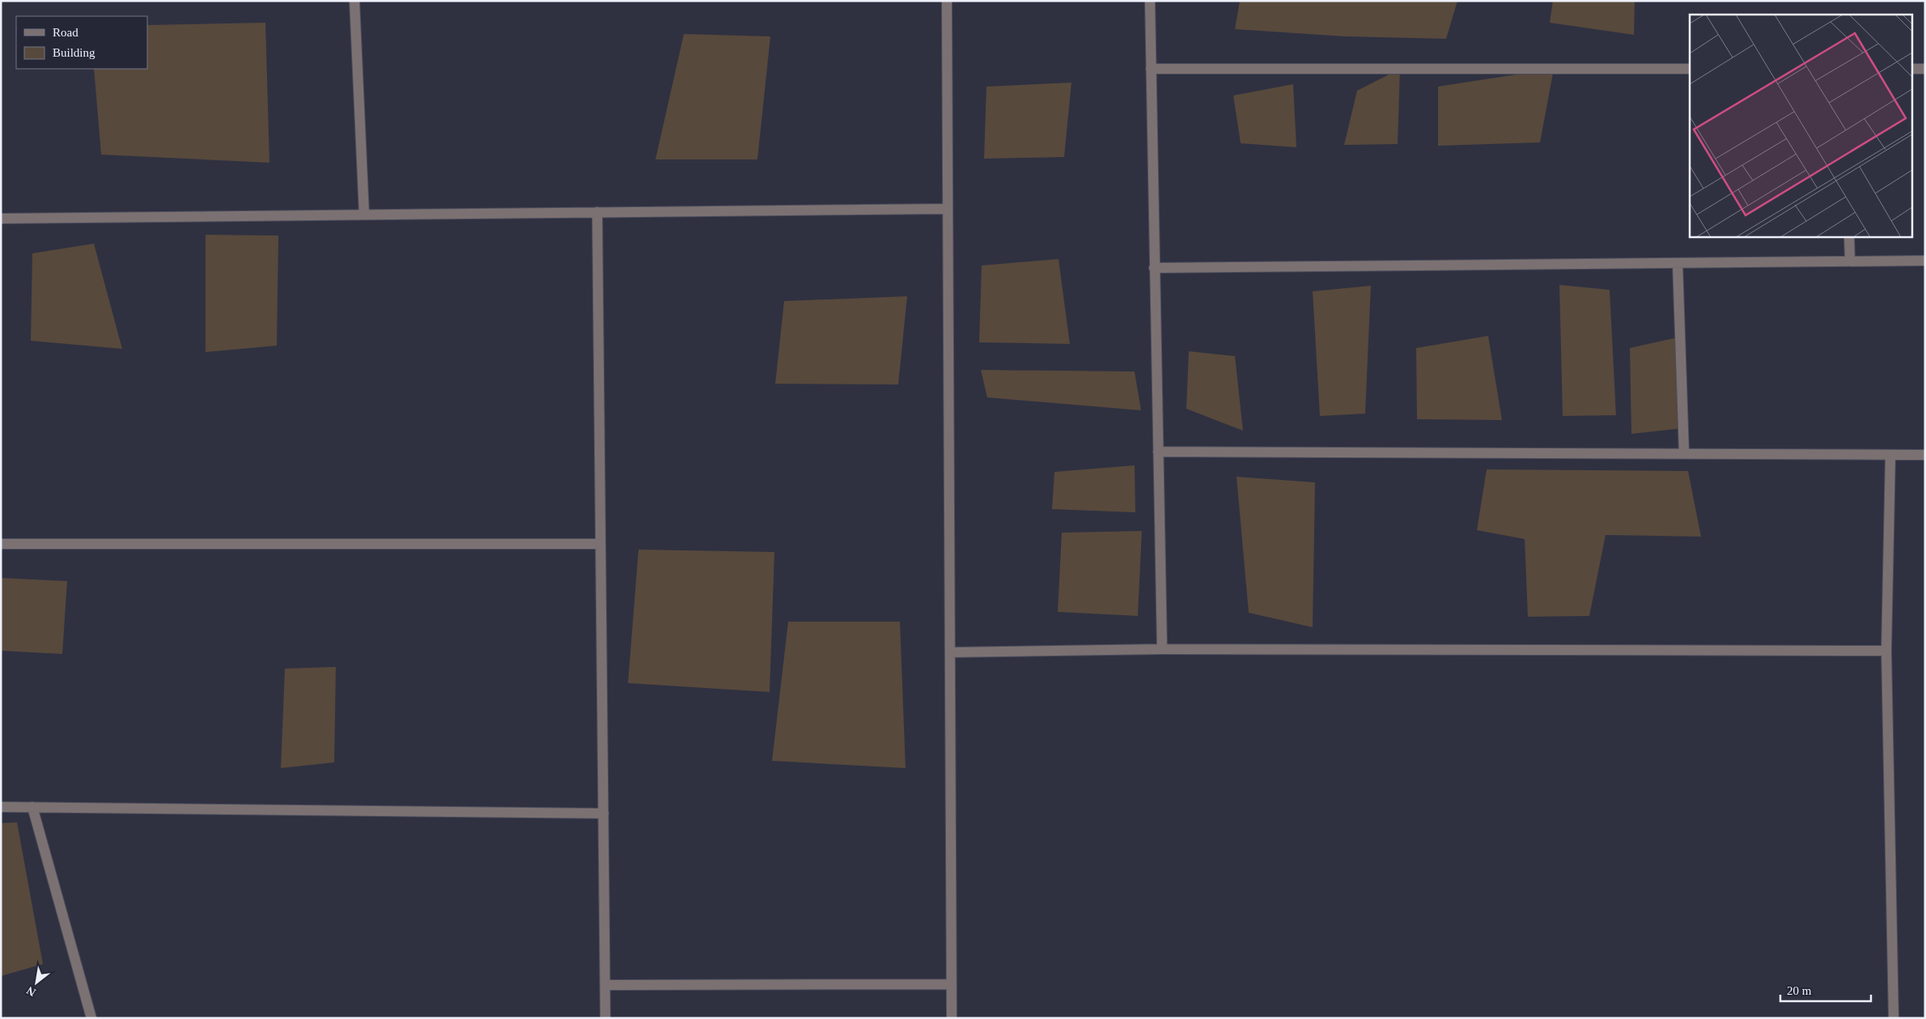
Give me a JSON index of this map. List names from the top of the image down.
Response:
{
  "legend": ["Road", "Building"],
  "scale_bar": "20 m",
  "north": "bottom left"
}
